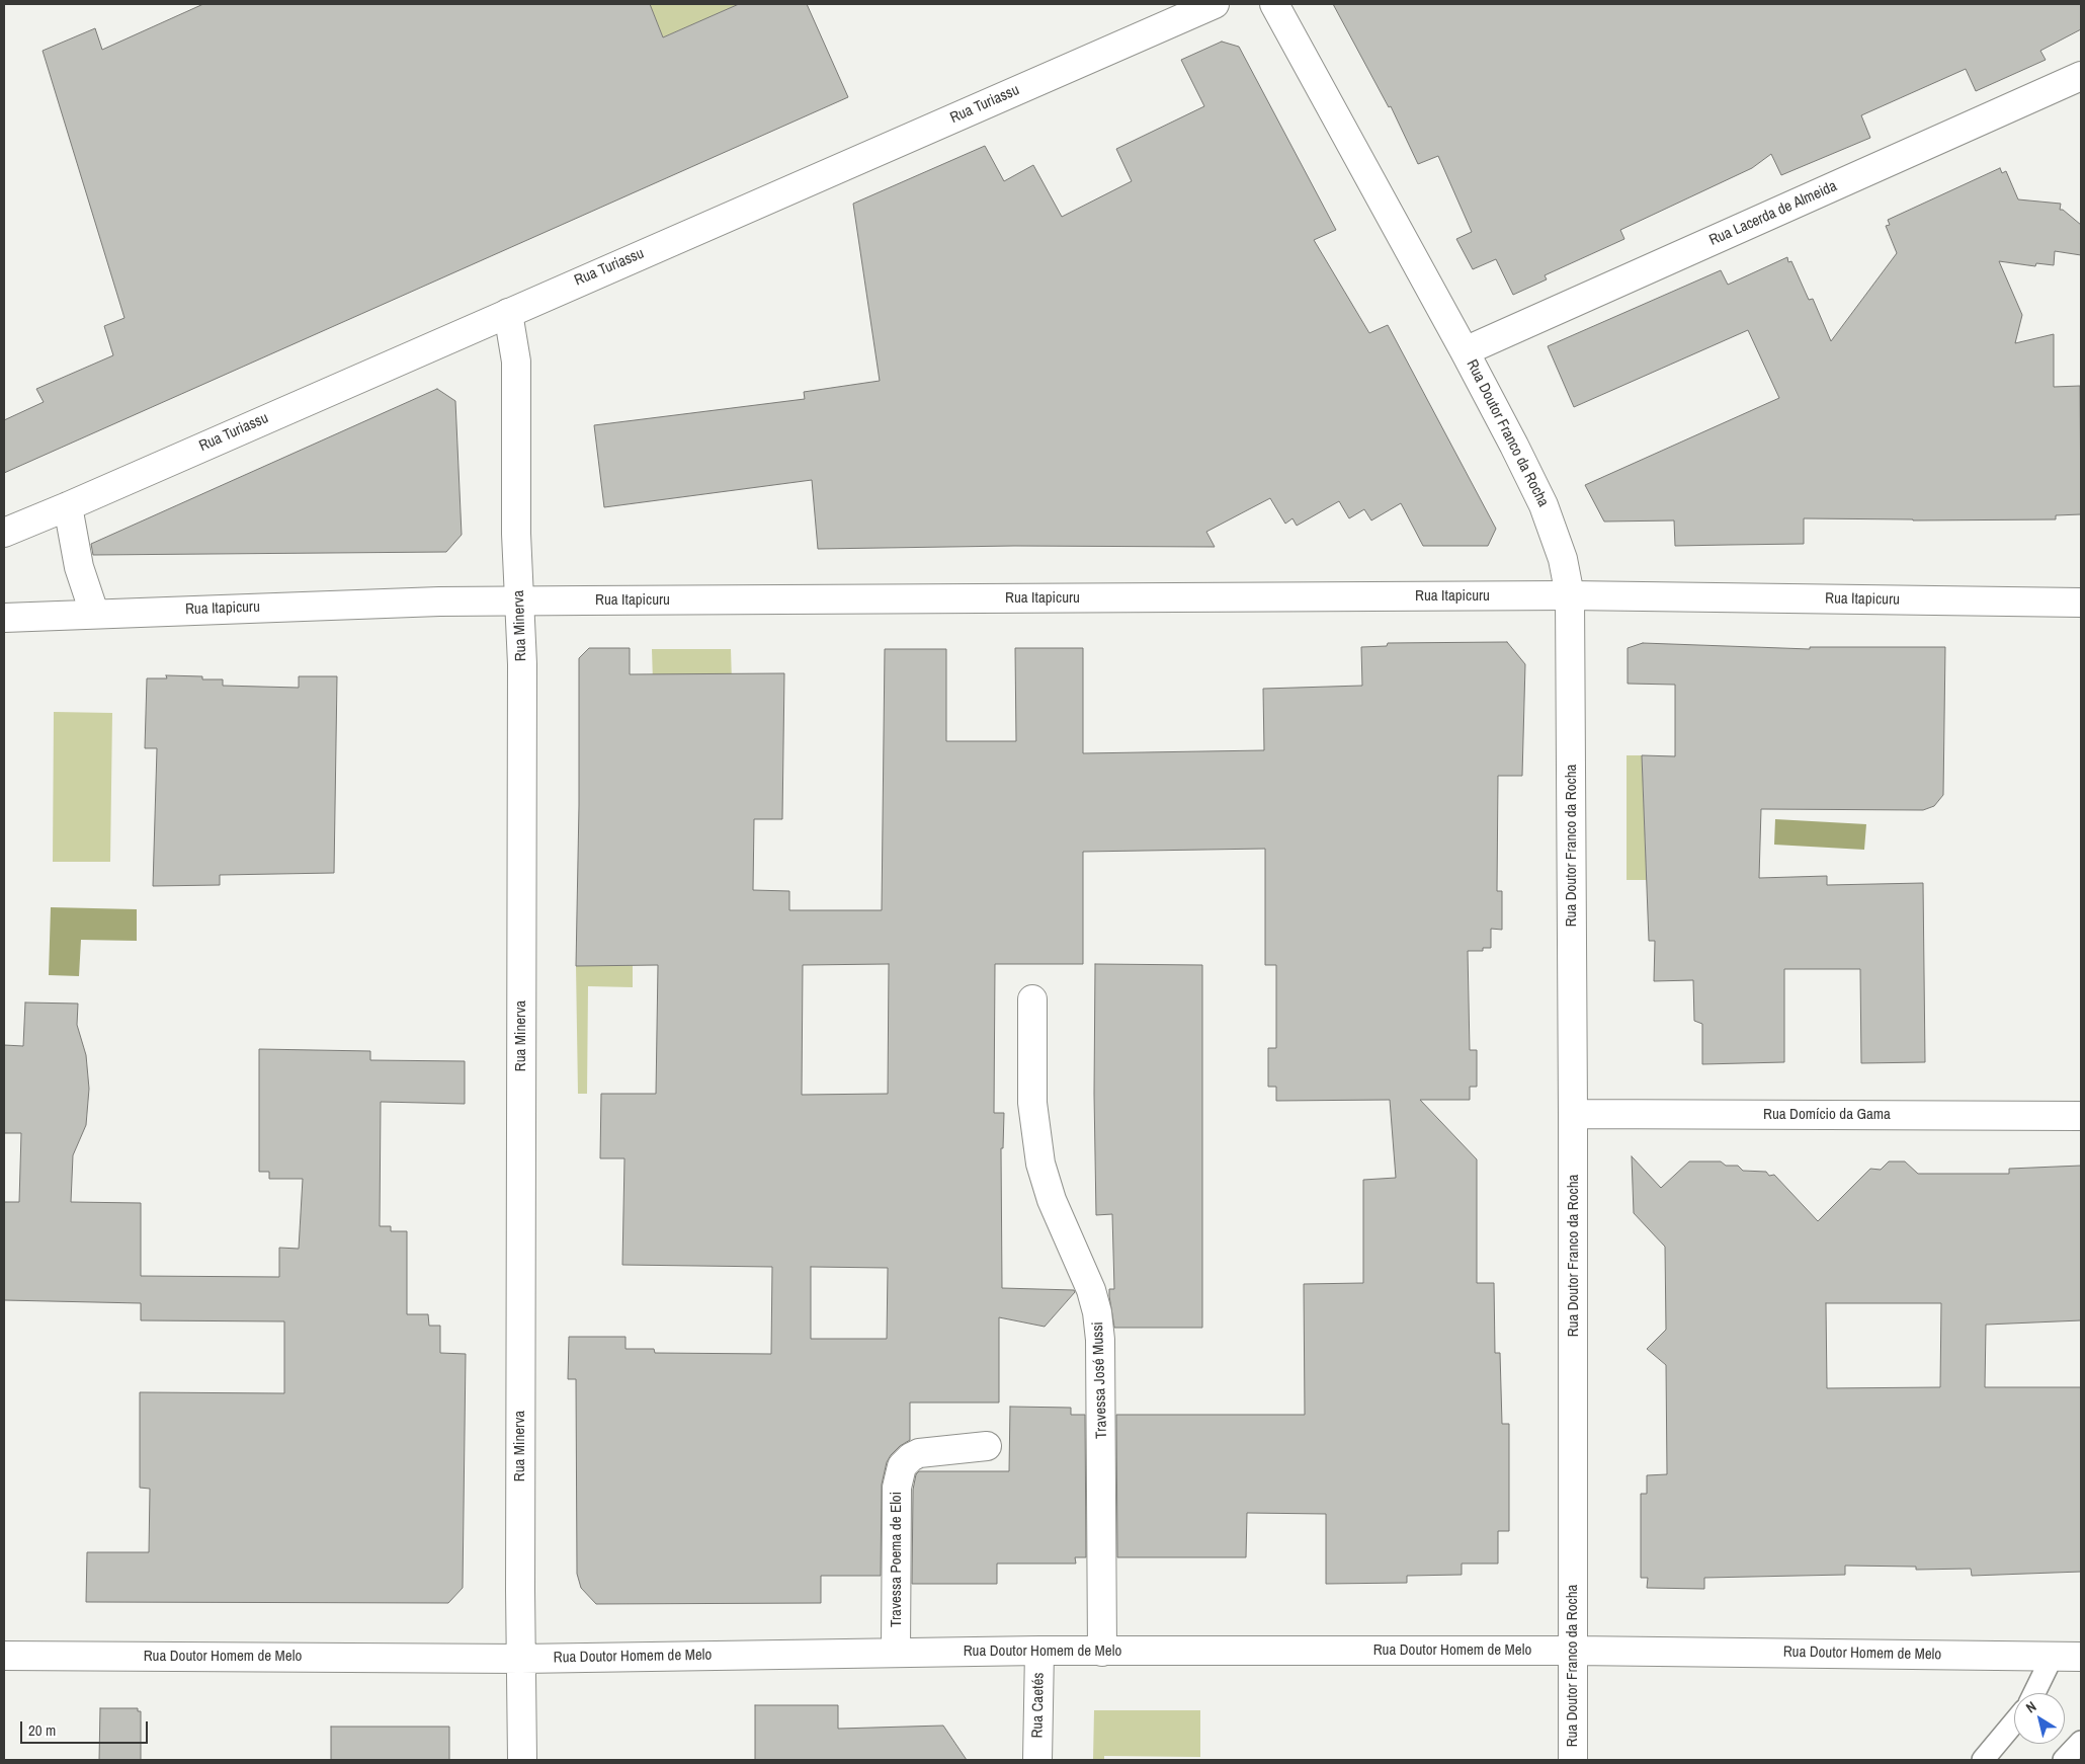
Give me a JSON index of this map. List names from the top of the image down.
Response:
{
  "streets": {
    "street": [
      "Rua Turiassu",
      "Rua Lacerda de Almeida",
      "Rua Doutor Franco da Rocha",
      "Rua Itapicuru",
      "Rua Minerva",
      "Rua Domício da Gama",
      "Travessa José Mussi",
      "Travessa Poema de Eloi",
      "Rua Doutor Homem de Melo",
      "Rua Caetés"
    ]
  },
  "crossings": [
    ["Rua Turiassu", "Rua Minerva"],
    ["Rua Lacerda de Almeida", "Rua Doutor Franco da Rocha"],
    ["Rua Doutor Franco da Rocha", "Rua Itapicuru"],
    ["Rua Doutor Franco da Rocha", "Rua Domício da Gama"],
    ["Rua Doutor Franco da Rocha", "Rua Doutor Homem de Melo"],
    ["Rua Itapicuru", "Rua Minerva"],
    ["Rua Minerva", "Rua Doutor Homem de Melo"],
    ["Travessa José Mussi", "Rua Doutor Homem de Melo"],
    ["Travessa Poema de Eloi", "Rua Doutor Homem de Melo"],
    ["Rua Doutor Homem de Melo", "Rua Caetés"]
  ],
  "scale_bar": "20 m",
  "north": "top left"
}
